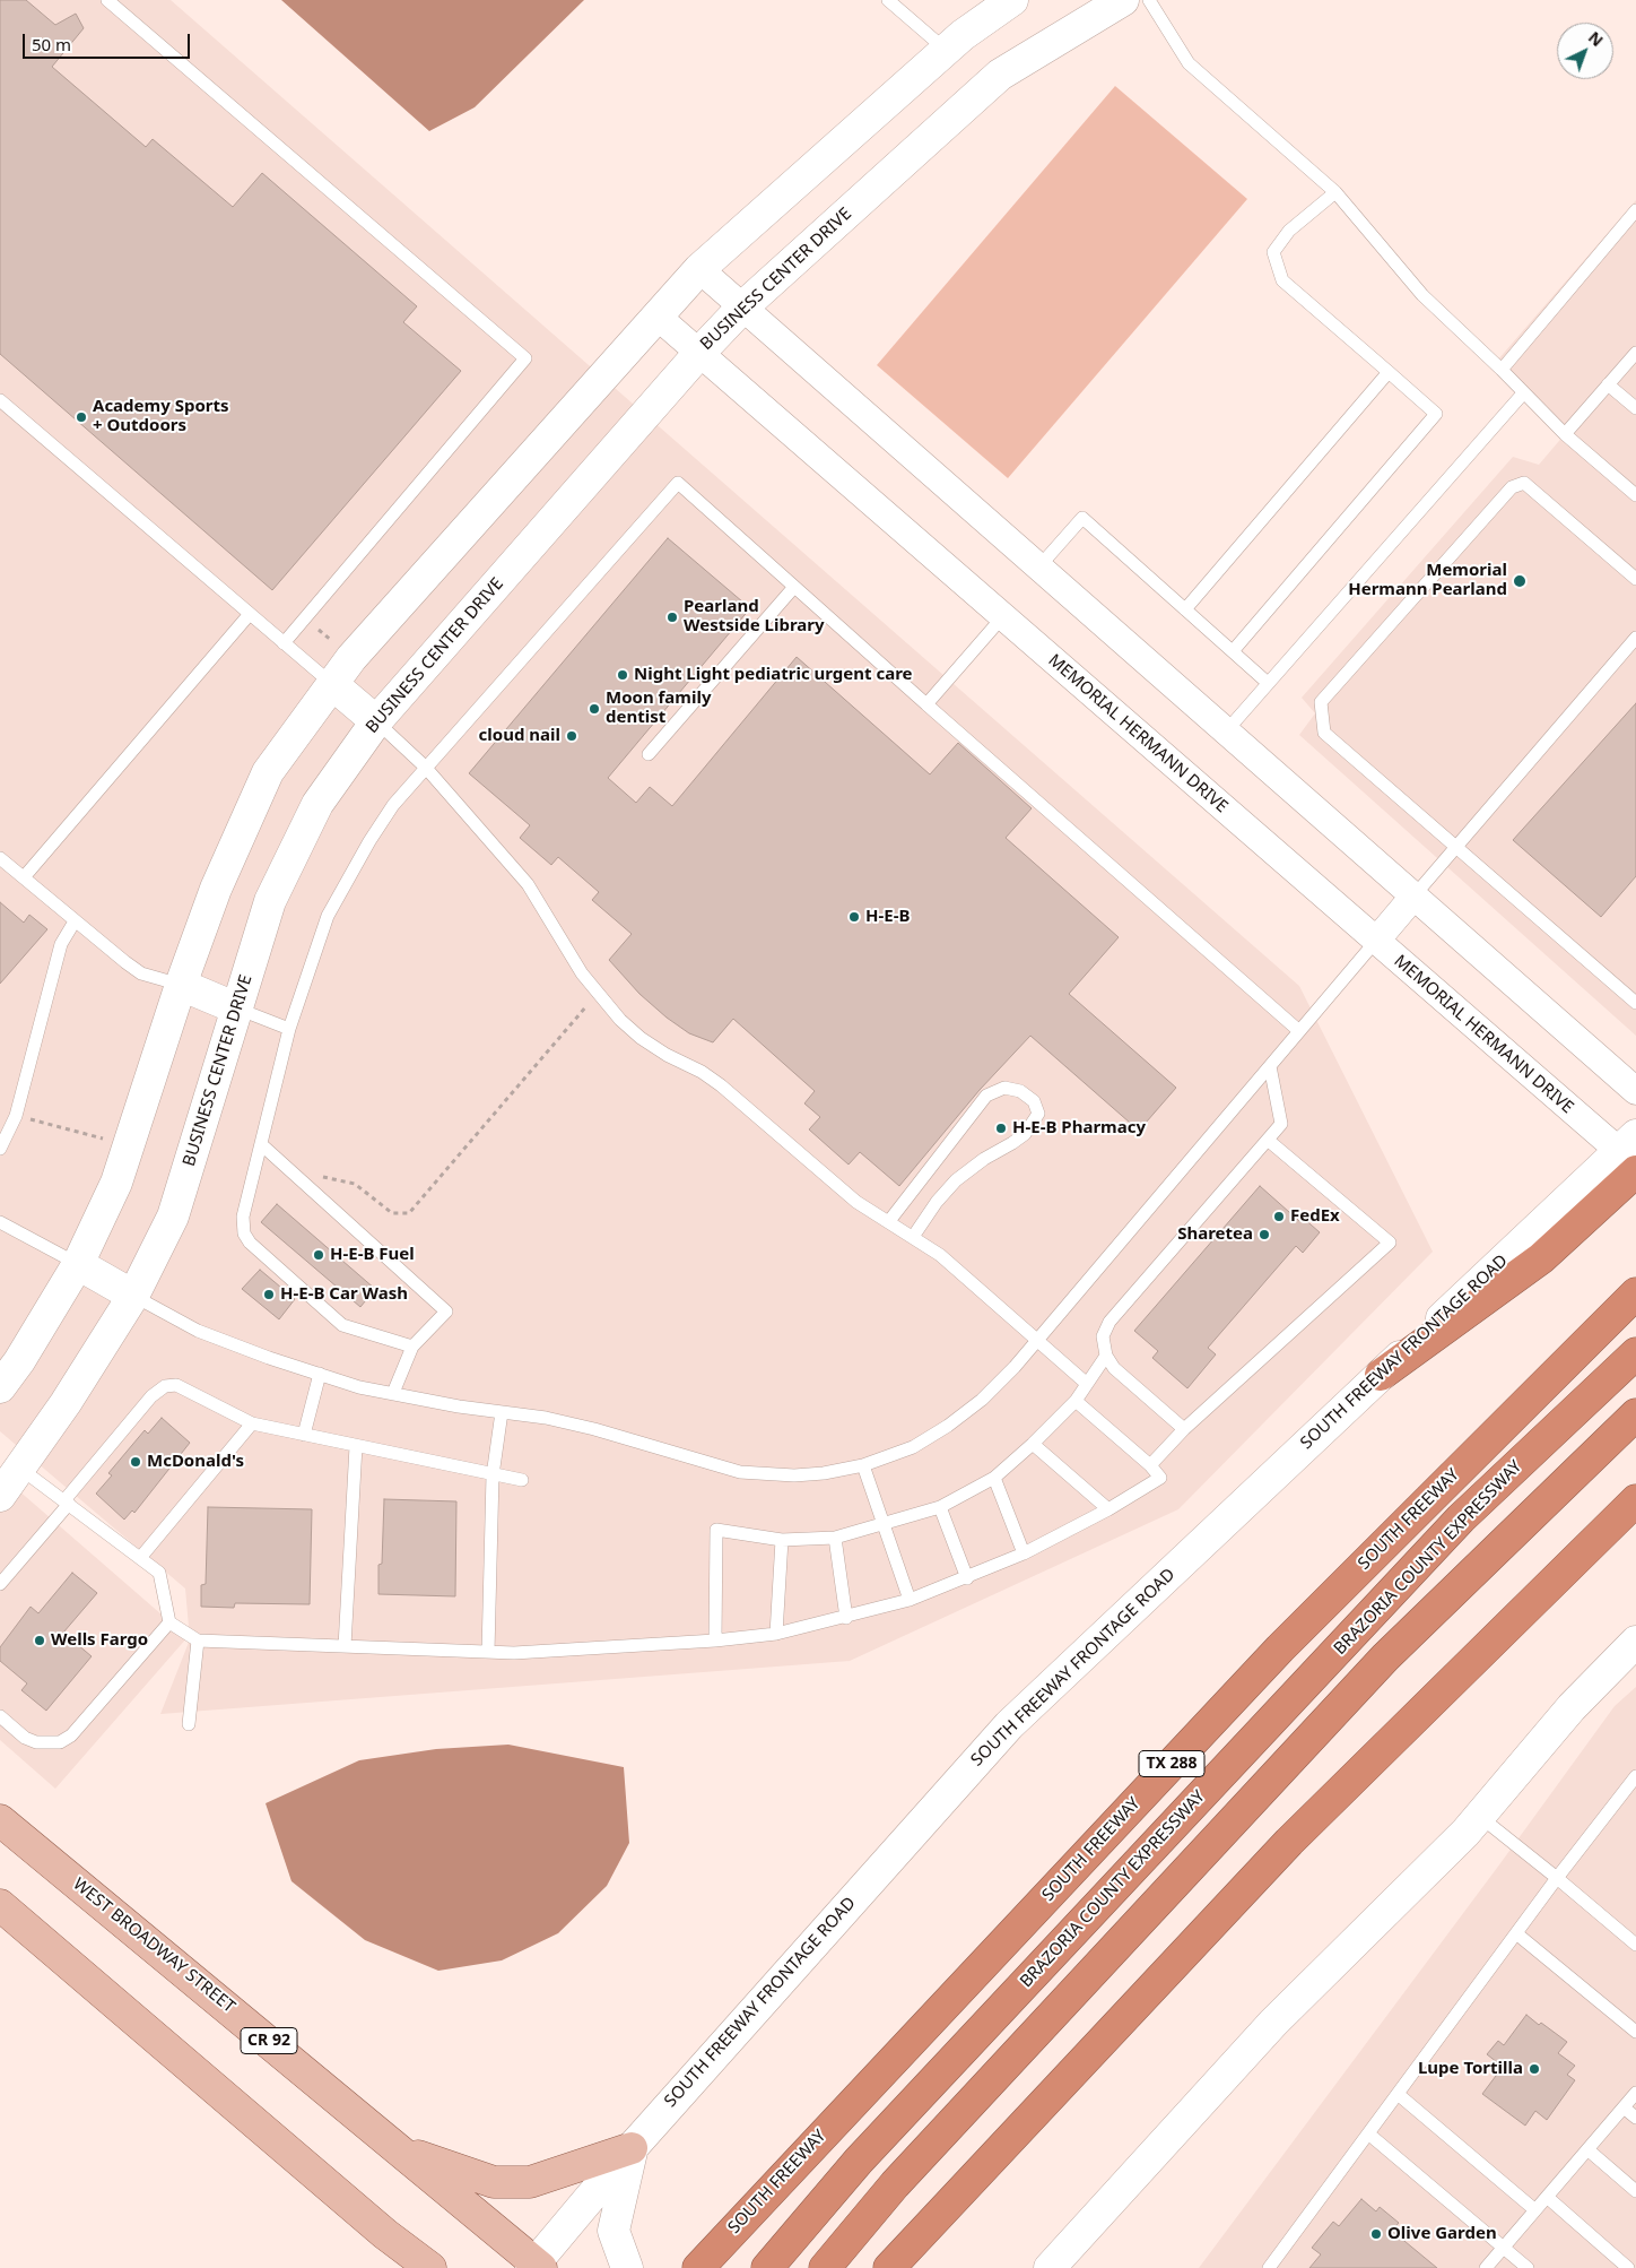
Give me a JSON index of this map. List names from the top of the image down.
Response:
{
  "streets": {
    "highway": ["SOUTH FREEWAY", "BRAZORIA COUNTY EXPRESSWAY", "TX 288"],
    "main road": ["WEST BROADWAY STREET", "CR 92"],
    "street": ["BUSINESS CENTER DRIVE", "MEMORIAL HERMANN DRIVE", "SOUTH FREEWAY FRONTAGE ROAD"]
  },
  "crossings": [
    ["BUSINESS CENTER DRIVE", "MEMORIAL HERMANN DRIVE"],
    ["SOUTH FREEWAY FRONTAGE ROAD", "WEST BROADWAY STREET"]
  ],
  "places": [
    "Academy Sports + Outdoors",
    "Memorial Hermann Pearland",
    "Pearland Westside Library",
    "Night Light pediatric urgent care",
    "Moon family dentist",
    "cloud nail",
    "H-E-B",
    "H-E-B Pharmacy",
    "FedEx",
    "Sharetea",
    "H-E-B Fuel",
    "H-E-B Car Wash",
    "McDonald's",
    "Wells Fargo",
    "Lupe Tortilla",
    "Olive Garden"
  ],
  "scale_bar": "50 m",
  "north": "top right"
}
